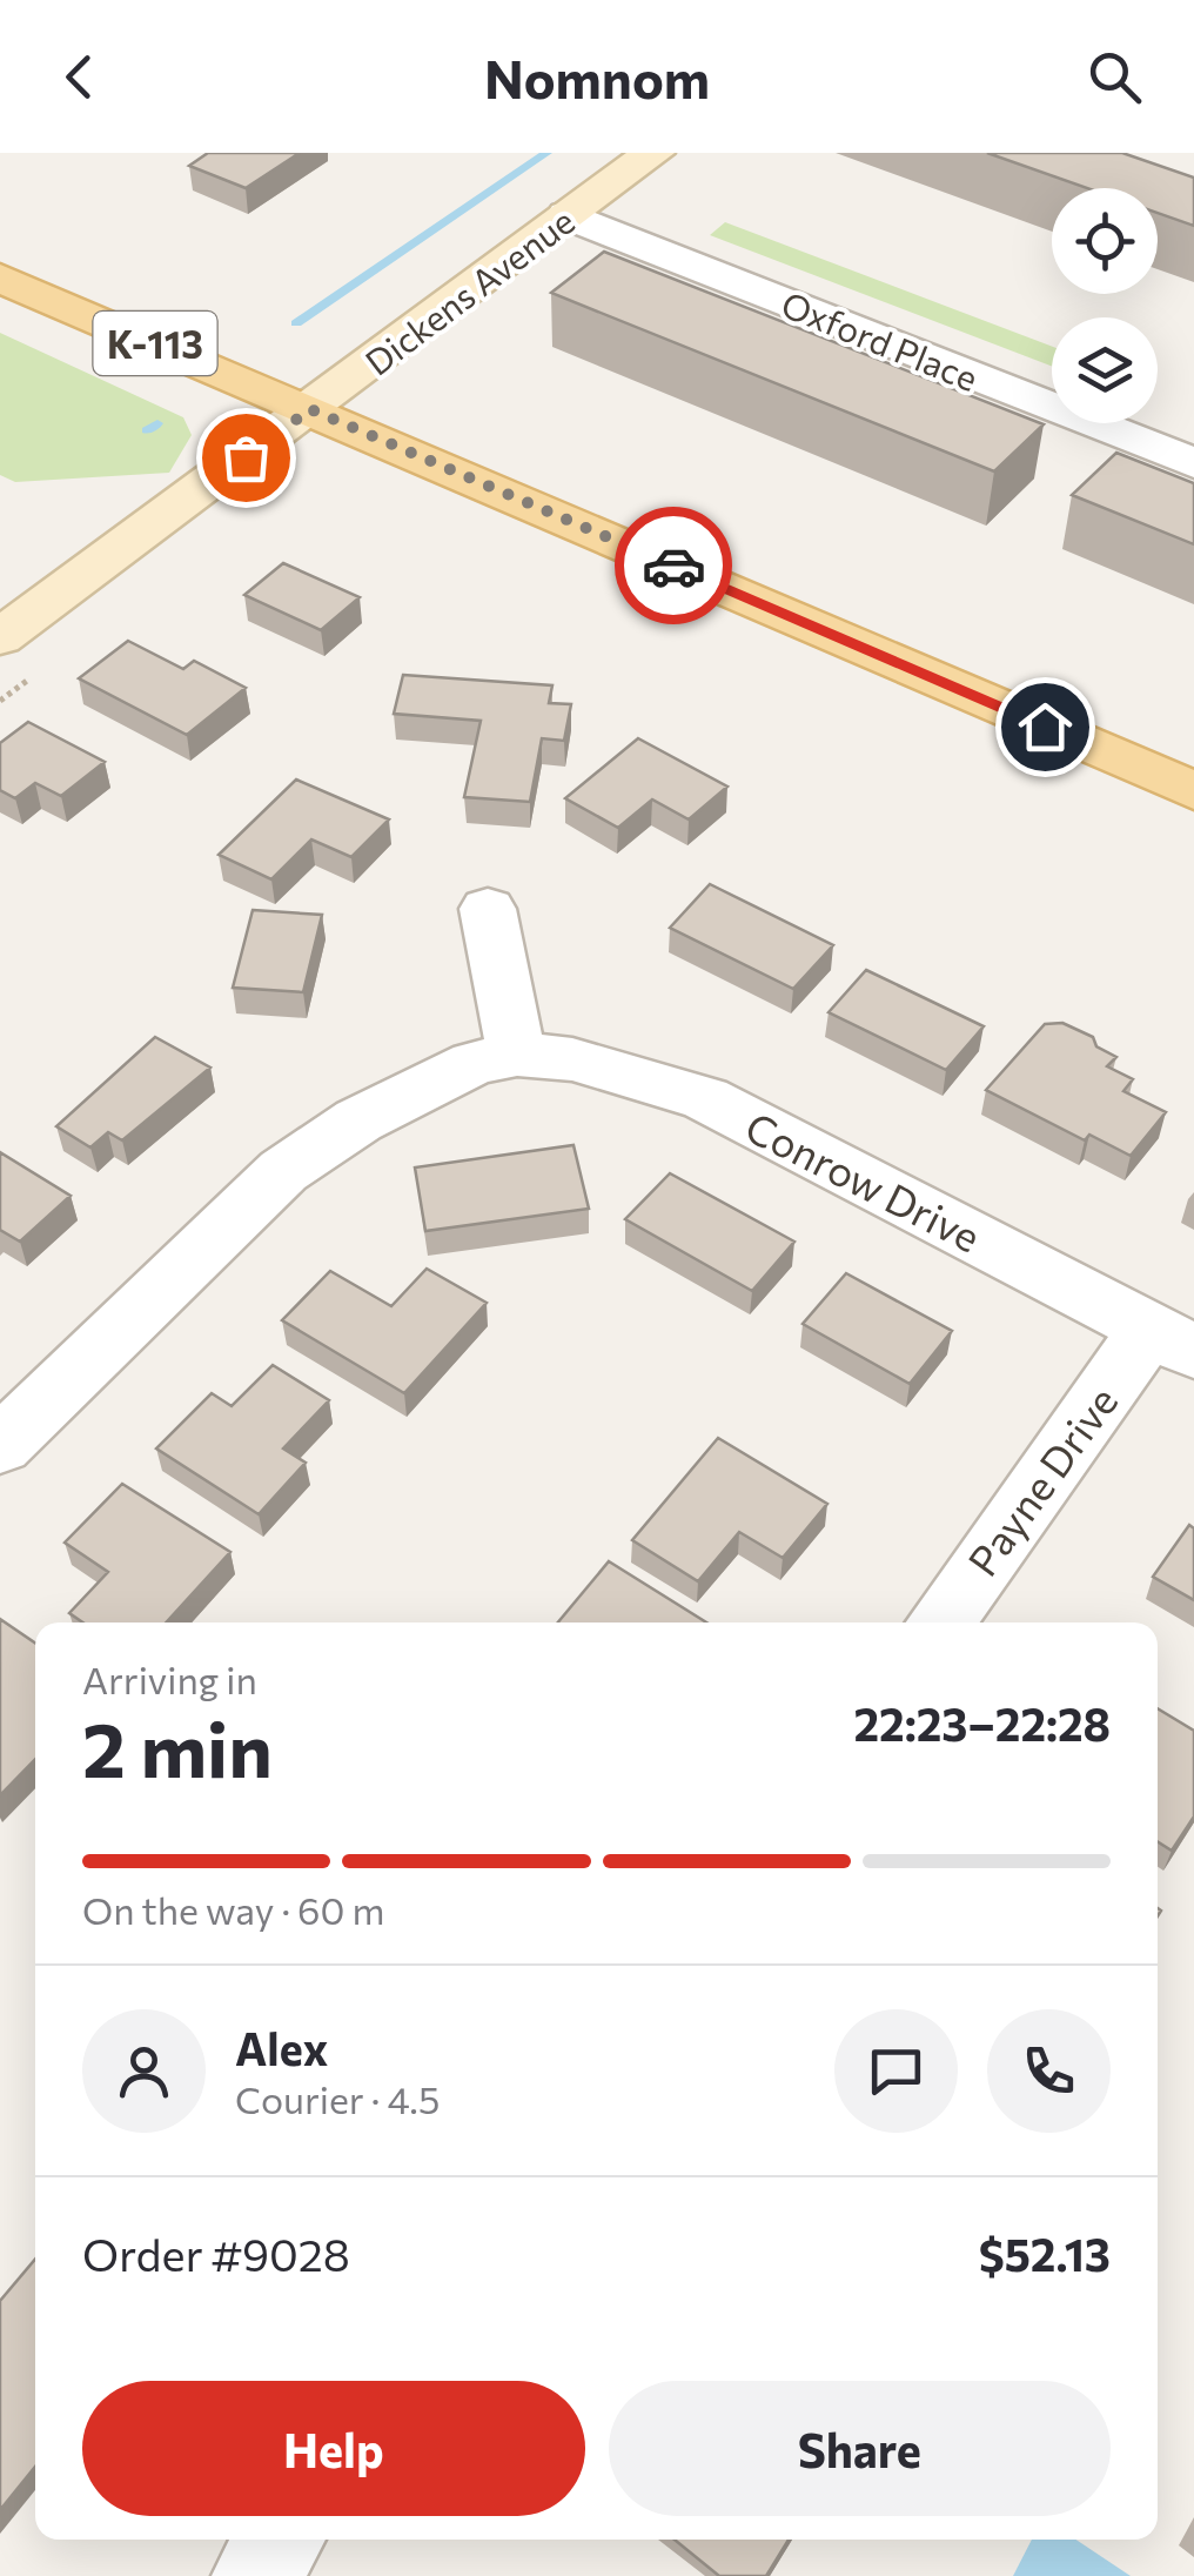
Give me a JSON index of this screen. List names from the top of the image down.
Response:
{
  "streets": {
    "main road": ["K-113"],
    "street": [
      "Dickens Avenue",
      "Oxford Place",
      "Conrow Drive",
      "Payne Drive"
    ]
  },
  "crossings": [
    ["Dickens Avenue", "Oxford Place"],
    ["Dickens Avenue", "K-113"],
    ["Conrow Drive", "Payne Drive"]
  ],
  "page": {
    "header": "Nomnom",
    "heading": ["2 min", "Arriving in", "22:23–22:28"],
    "panel": [
      "Alex",
      "Courier · 4.5",
      "Order #9028",
      "$52.13"
    ],
    "bar": "On the way · 60 m",
    "buttons": ["Help", "Share"]
  }
}
